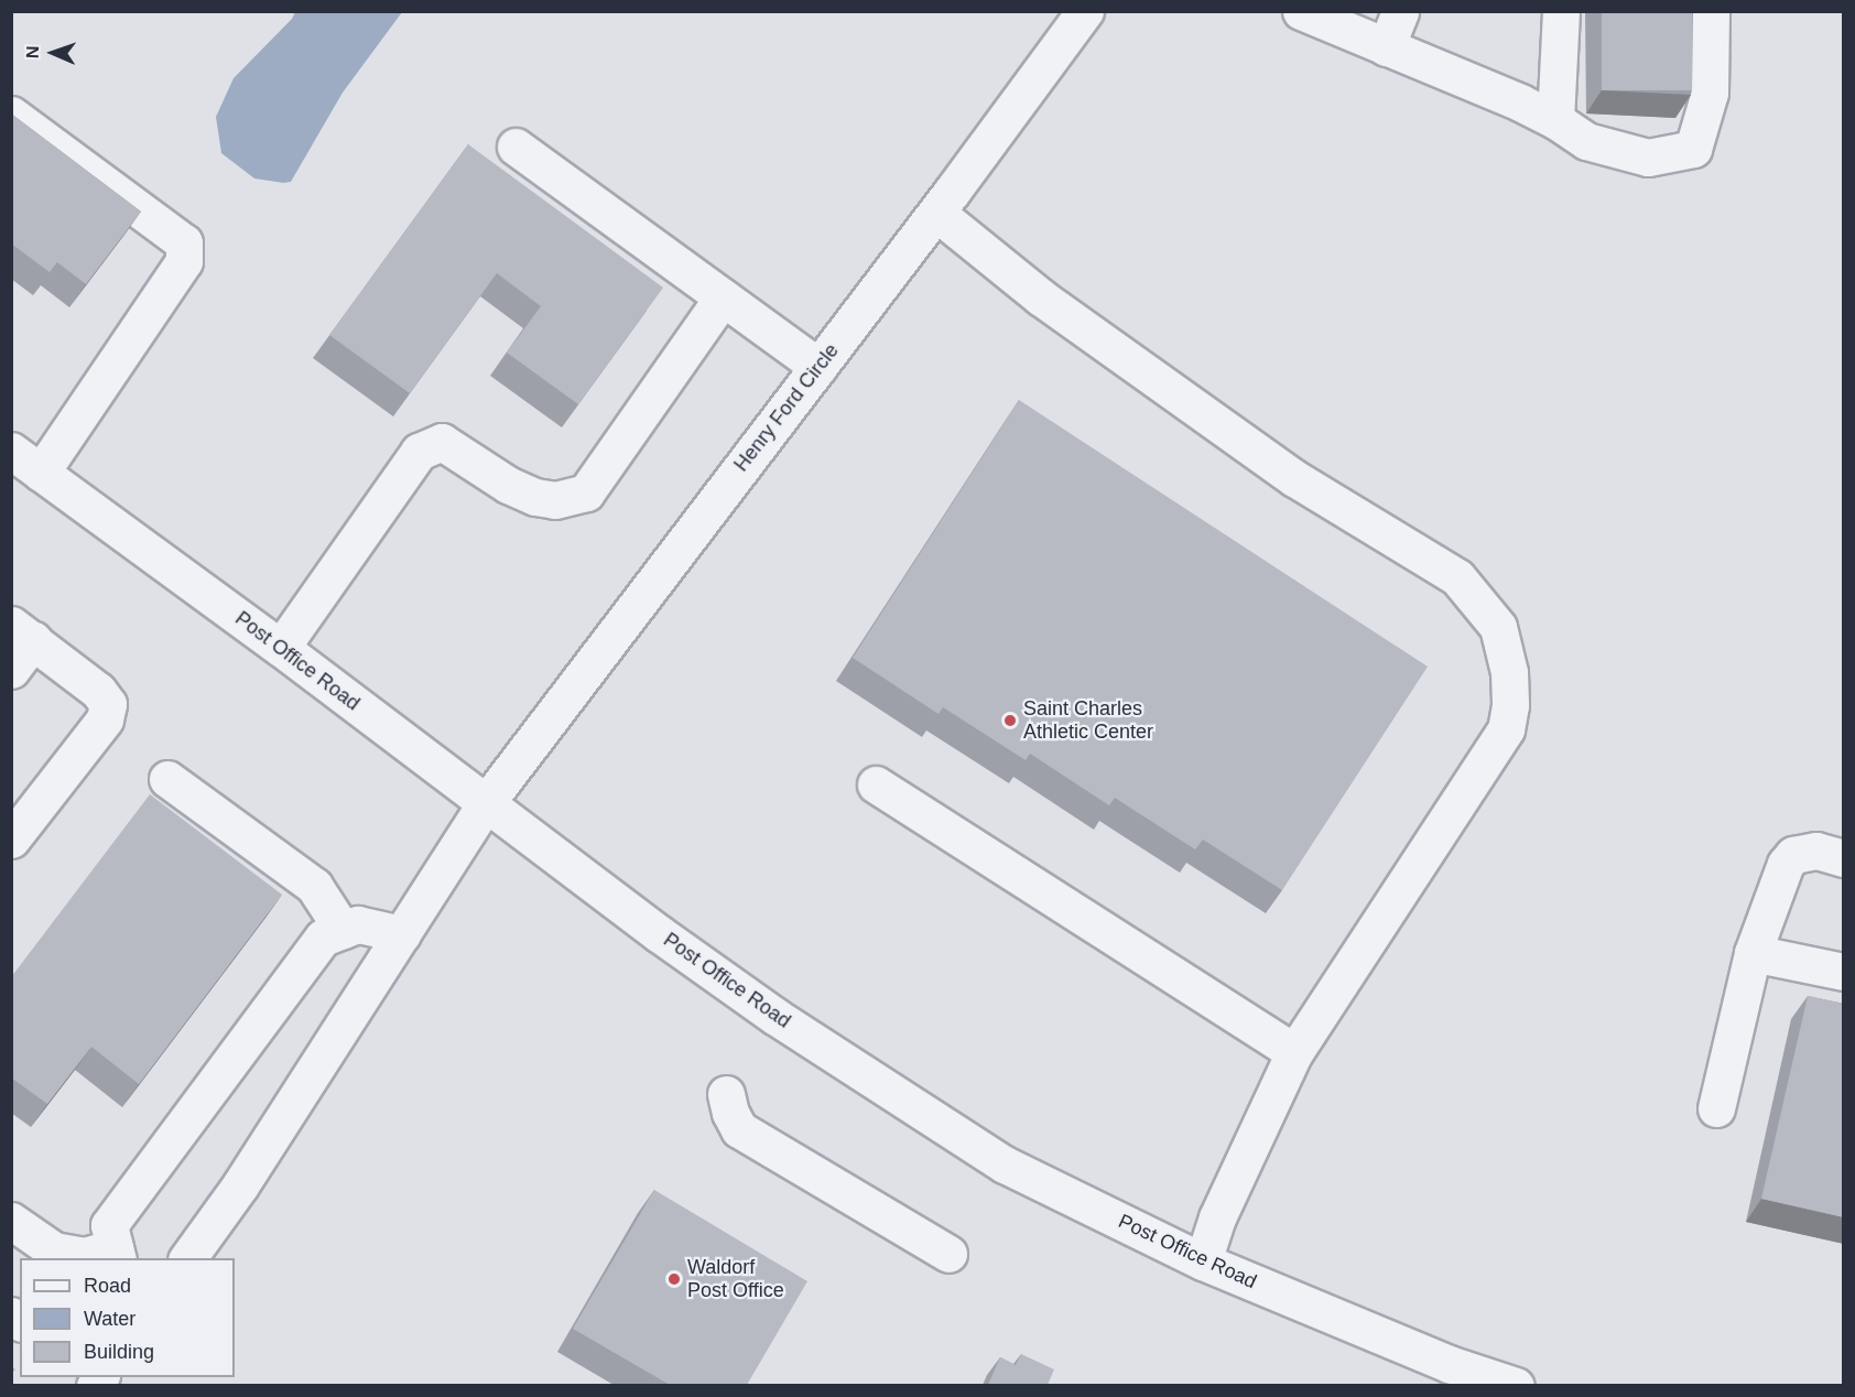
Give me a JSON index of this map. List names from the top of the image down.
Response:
{
  "streets": {
    "street": ["Henry Ford Circle", "Post Office Road"]
  },
  "crossings": [
    ["Henry Ford Circle", "Post Office Road"]
  ],
  "places": ["Saint Charles Athletic Center", "Waldorf Post Office"],
  "legend": ["Road", "Water", "Building"],
  "north": "left"
}
